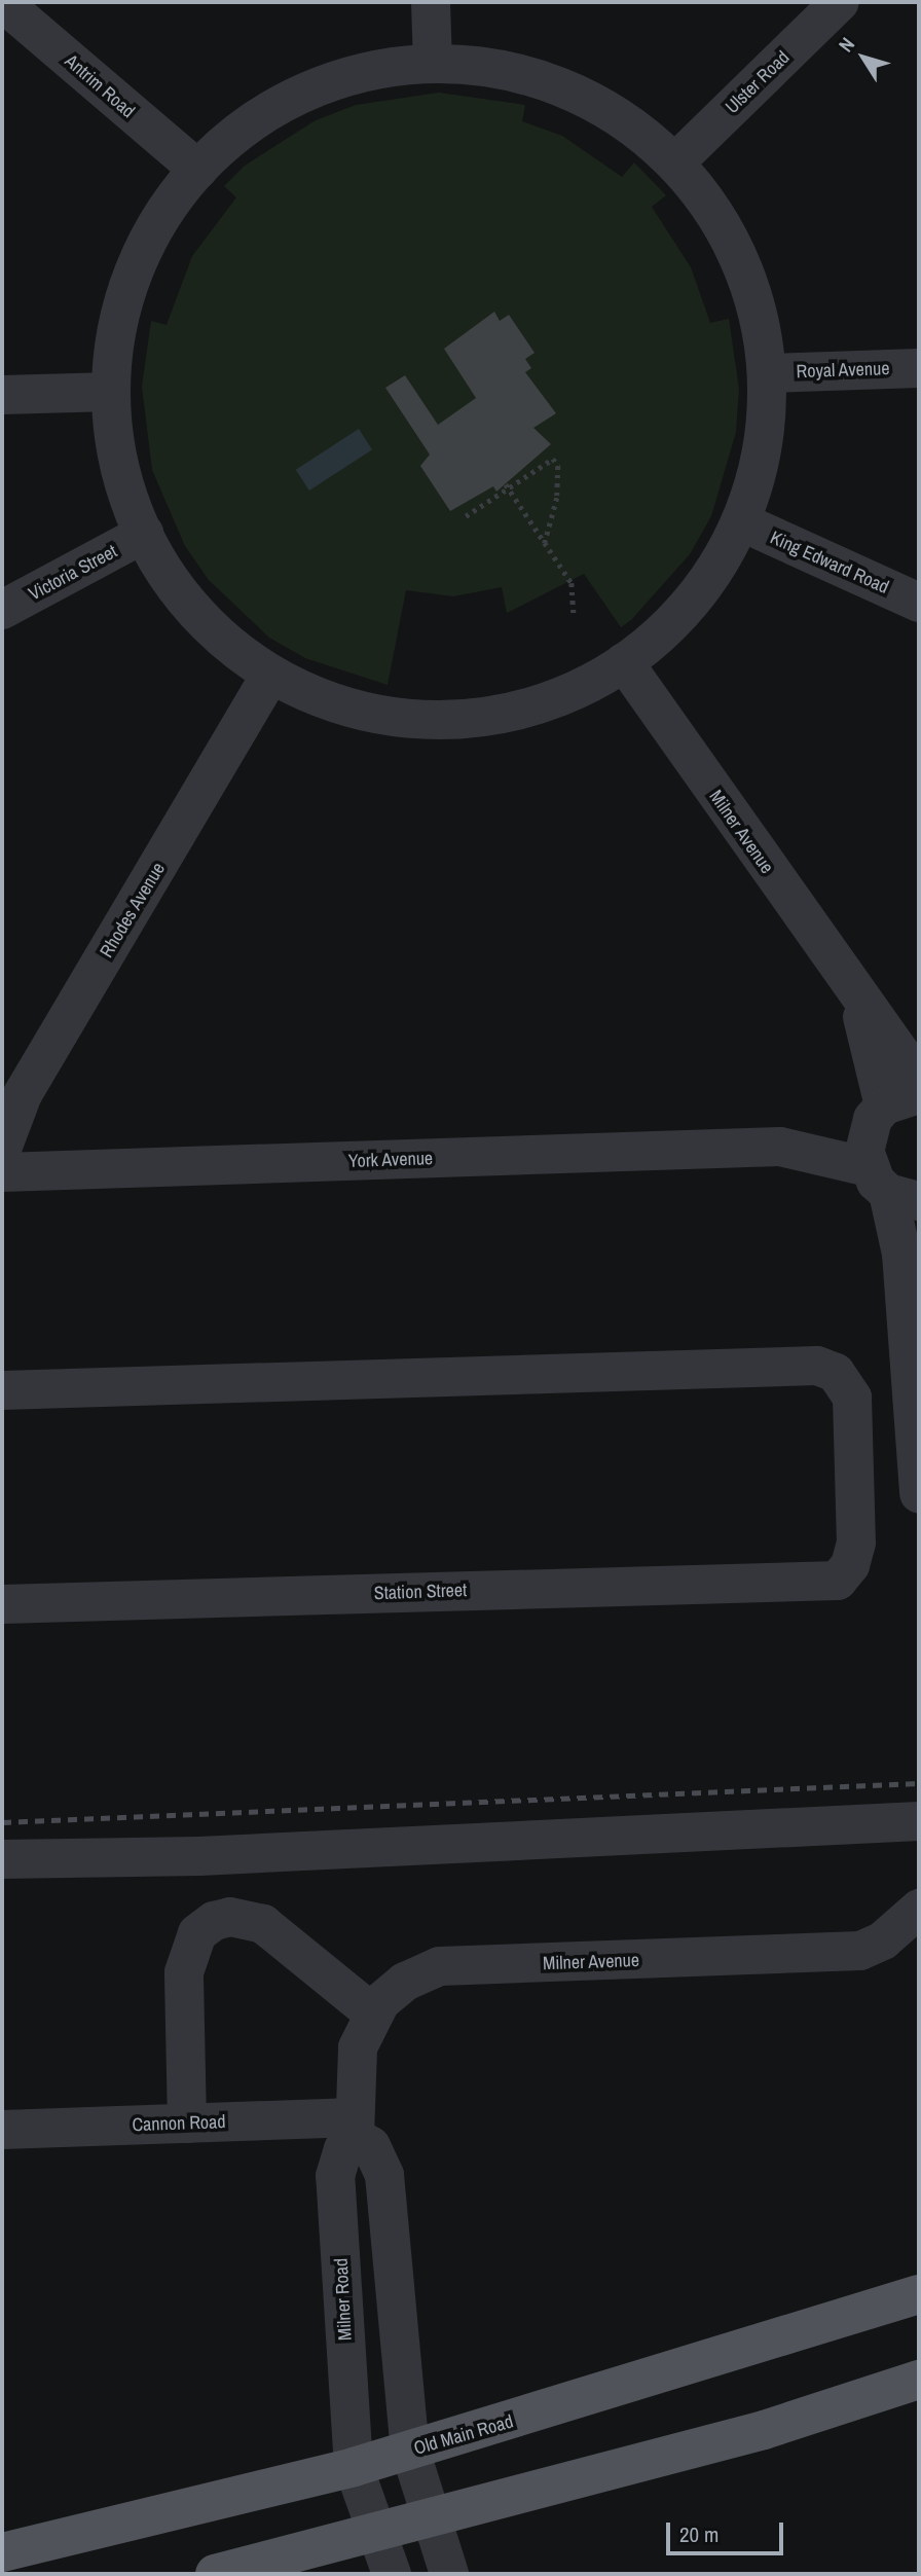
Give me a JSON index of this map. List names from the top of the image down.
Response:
{
  "streets": {
    "main road": ["Old Main Road"],
    "street": [
      "Ulster Road",
      "Antrim Road",
      "Royal Avenue",
      "King Edward Road",
      "Victoria Street",
      "Milner Avenue",
      "Rhodes Avenue",
      "York Avenue",
      "Station Street",
      "Cannon Road",
      "Milner Road"
    ]
  },
  "crossings": [
    ["Milner Avenue", "York Avenue"],
    ["Milner Avenue", "Cannon Road"],
    ["Milner Avenue", "Milner Road"],
    ["Cannon Road", "Milner Road"],
    ["Milner Road", "Old Main Road"]
  ],
  "scale_bar": "20 m",
  "north": "top left"
}
